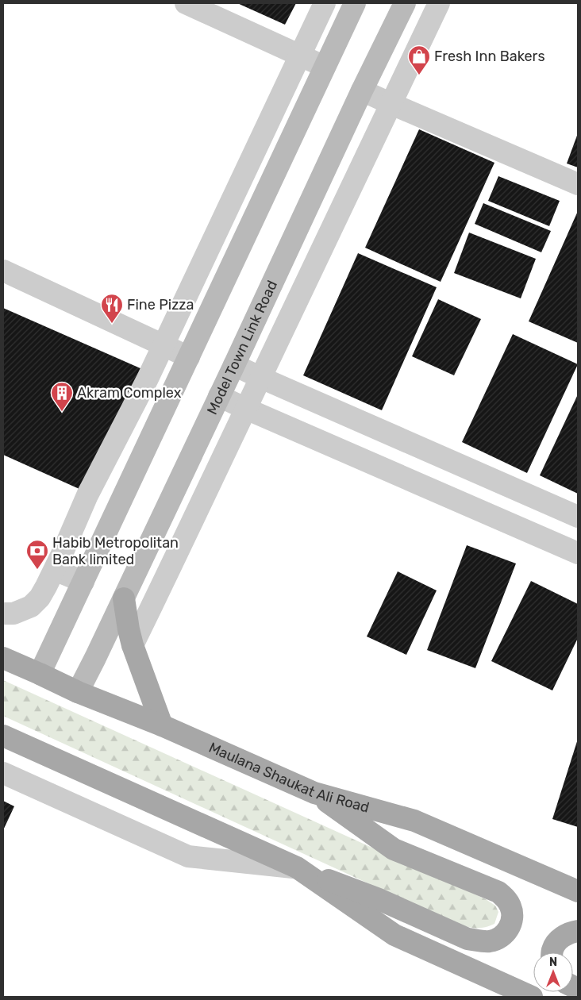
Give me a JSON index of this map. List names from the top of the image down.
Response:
{
  "streets": {
    "main road": ["Model Town Link Road", "Maulana Shaukat Ali Road"]
  },
  "crossings": [
    ["Model Town Link Road", "Maulana Shaukat Ali Road"]
  ],
  "places": {
    "shop": ["Fresh Inn Bakers"],
    "restaurant": ["Fine Pizza"],
    "building": ["Akram Complex"],
    "bank": ["Habib Metropolitan Bank limited"]
  },
  "north": "top"
}
